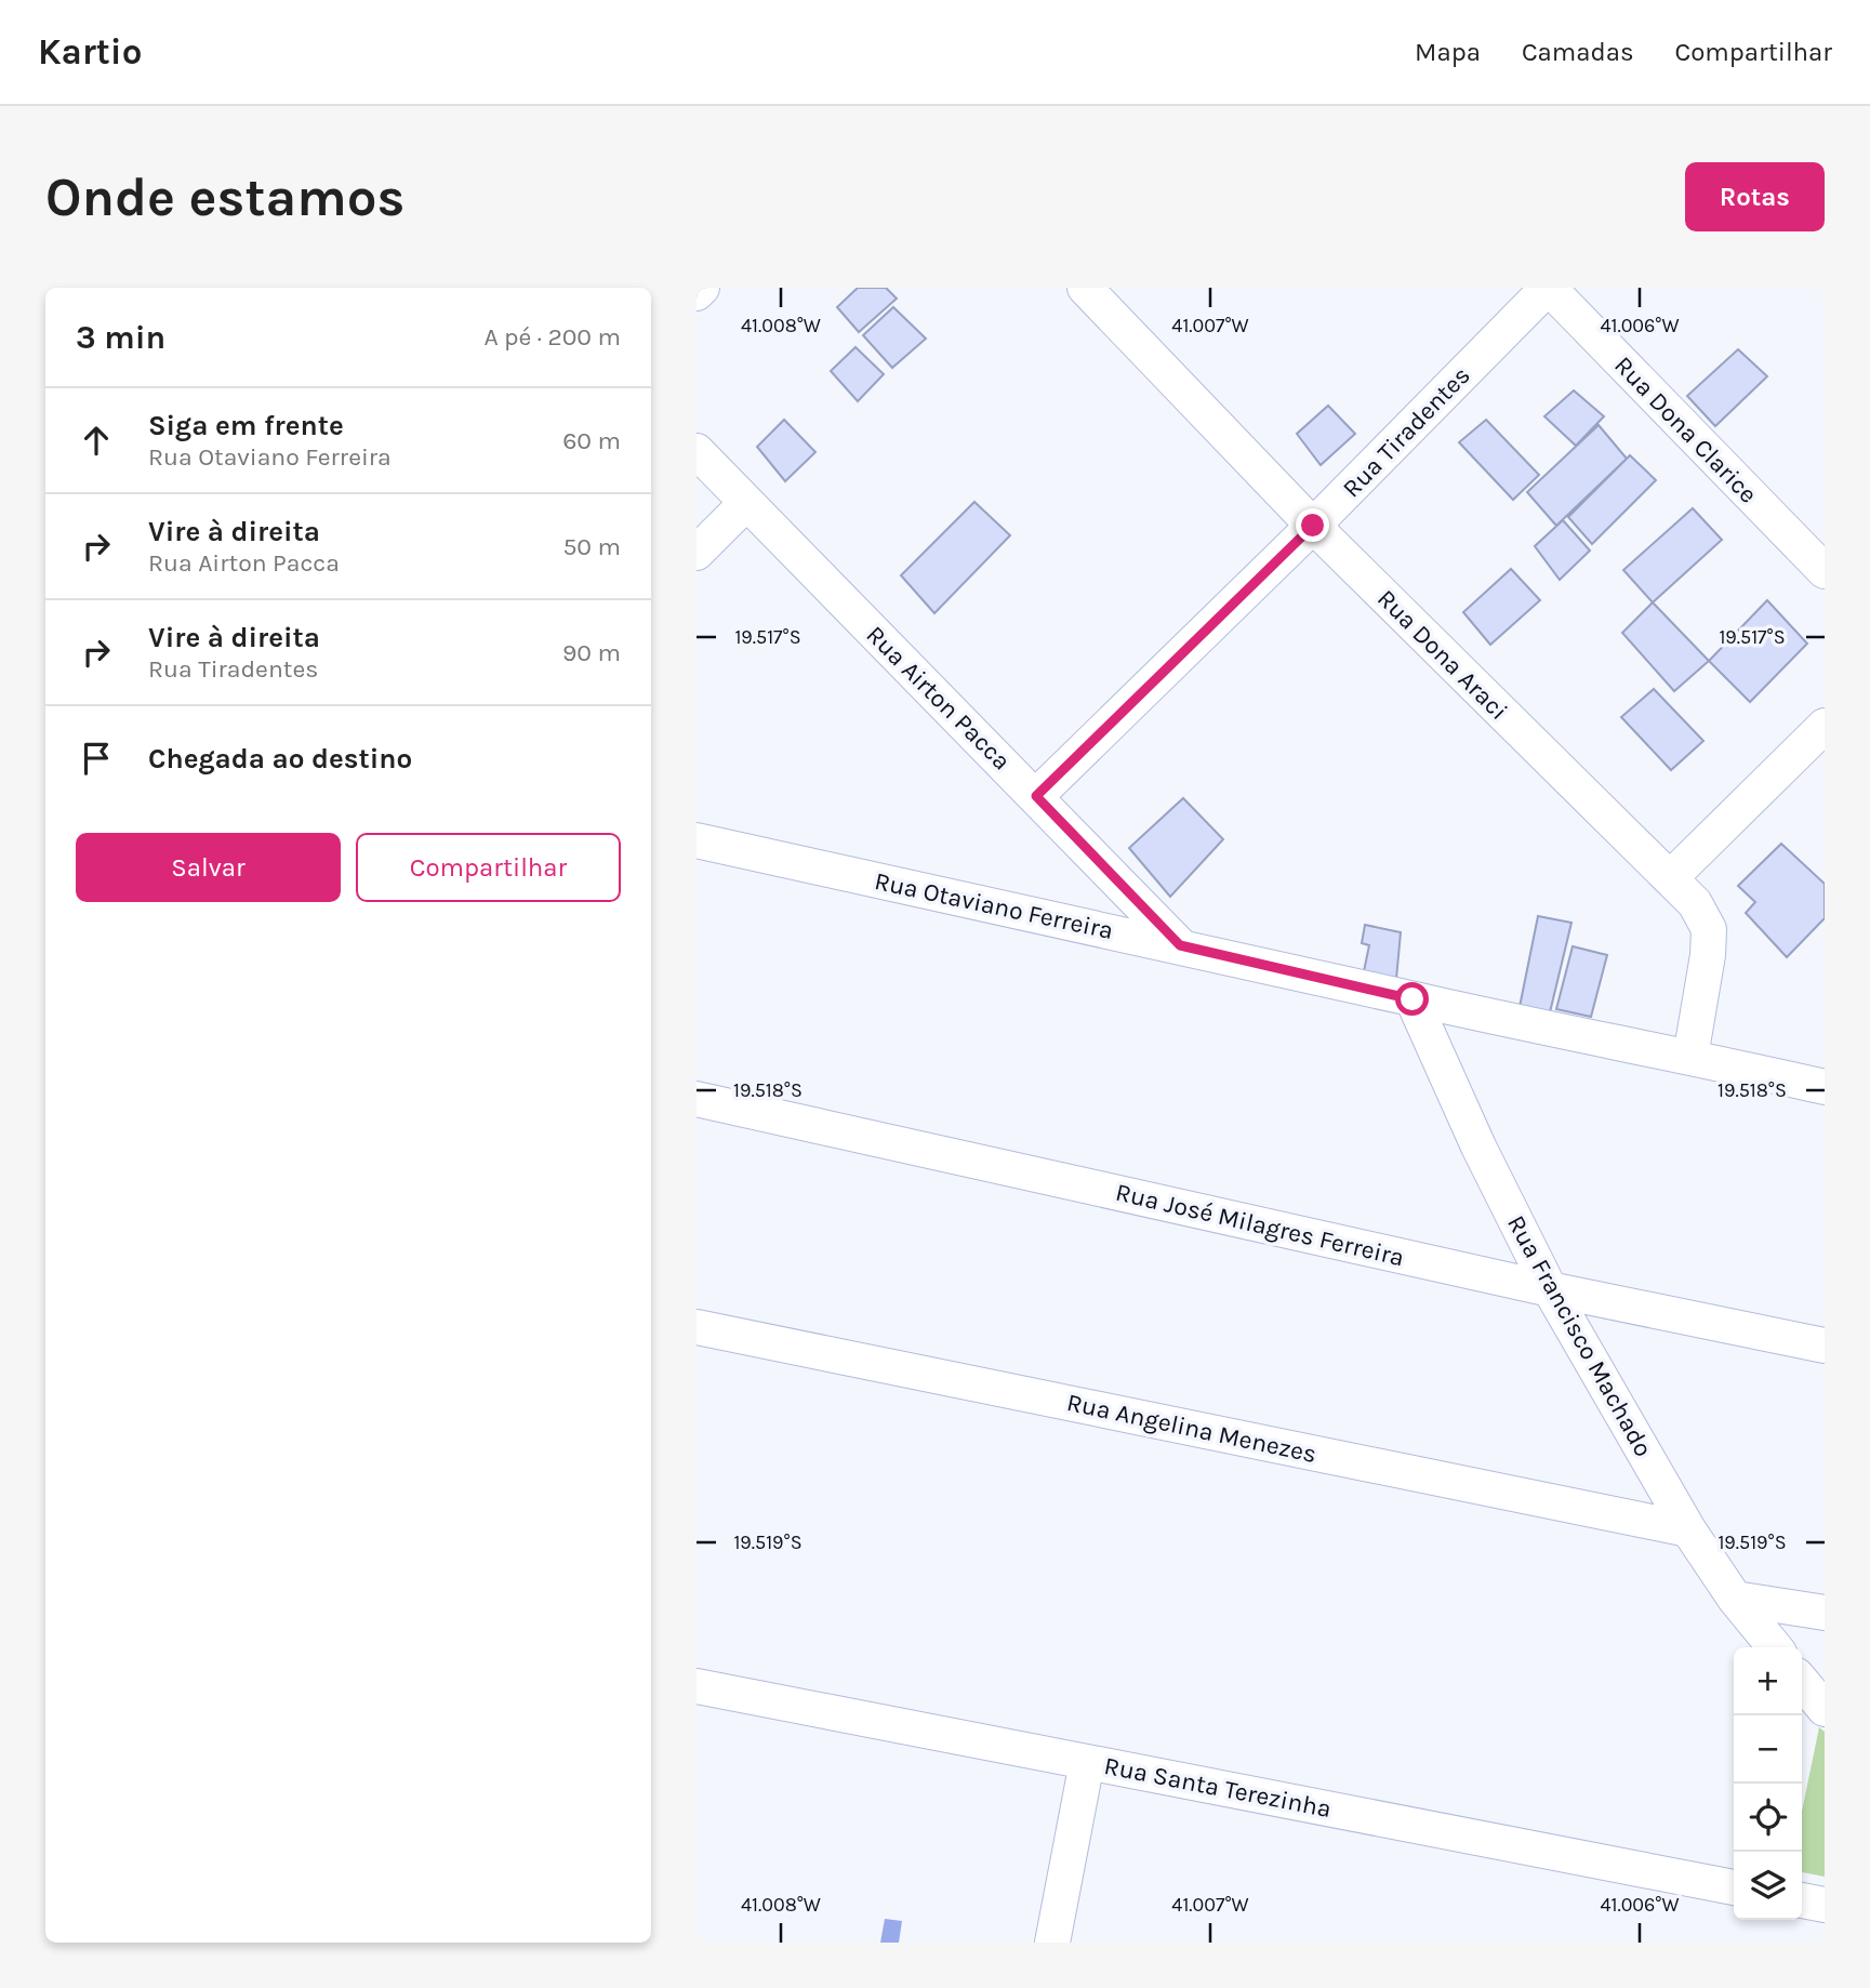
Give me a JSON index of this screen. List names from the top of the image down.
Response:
{
  "streets": {
    "street": [
      "Rua Dona Clarice",
      "Rua Tiradentes",
      "Rua Dona Araci",
      "Rua Airton Pacca",
      "Rua Otaviano Ferreira",
      "Rua José Milagres Ferreira",
      "Rua Francisco Machado",
      "Rua Angelina Menezes",
      "Rua Santa Terezinha"
    ]
  },
  "crossings": [
    ["Rua Dona Clarice", "Rua Tiradentes"],
    ["Rua Tiradentes", "Rua Dona Araci"],
    ["Rua Tiradentes", "Rua Airton Pacca"],
    ["Rua Dona Araci", "Rua Otaviano Ferreira"],
    ["Rua Airton Pacca", "Rua Otaviano Ferreira"],
    ["Rua Otaviano Ferreira", "Rua Francisco Machado"],
    ["Rua José Milagres Ferreira", "Rua Francisco Machado"],
    ["Rua Francisco Machado", "Rua Angelina Menezes"]
  ],
  "page": {
    "header": "Kartio",
    "nav": ["Mapa", "Camadas", "Compartilhar"],
    "buttons": [
      "Rotas",
      ["Salvar", "Compartilhar"]
    ],
    "title": "Onde estamos",
    "heading": ["3 min", "A pé · 200 m"],
    "list": [
      ["Siga em frente", "Rua Otaviano Ferreira", "60 m"],
      ["Vire à direita", "Rua Airton Pacca", "50 m"],
      ["Vire à direita", "Rua Tiradentes", "90 m"],
      "Chegada ao destino"
    ],
    "map_buttons": ["+", "−"]
  },
  "coordinates": [
    "41.008°W",
    "41.007°W",
    "41.006°W",
    "19.517°S",
    "19.518°S",
    "19.519°S"
  ]
}
